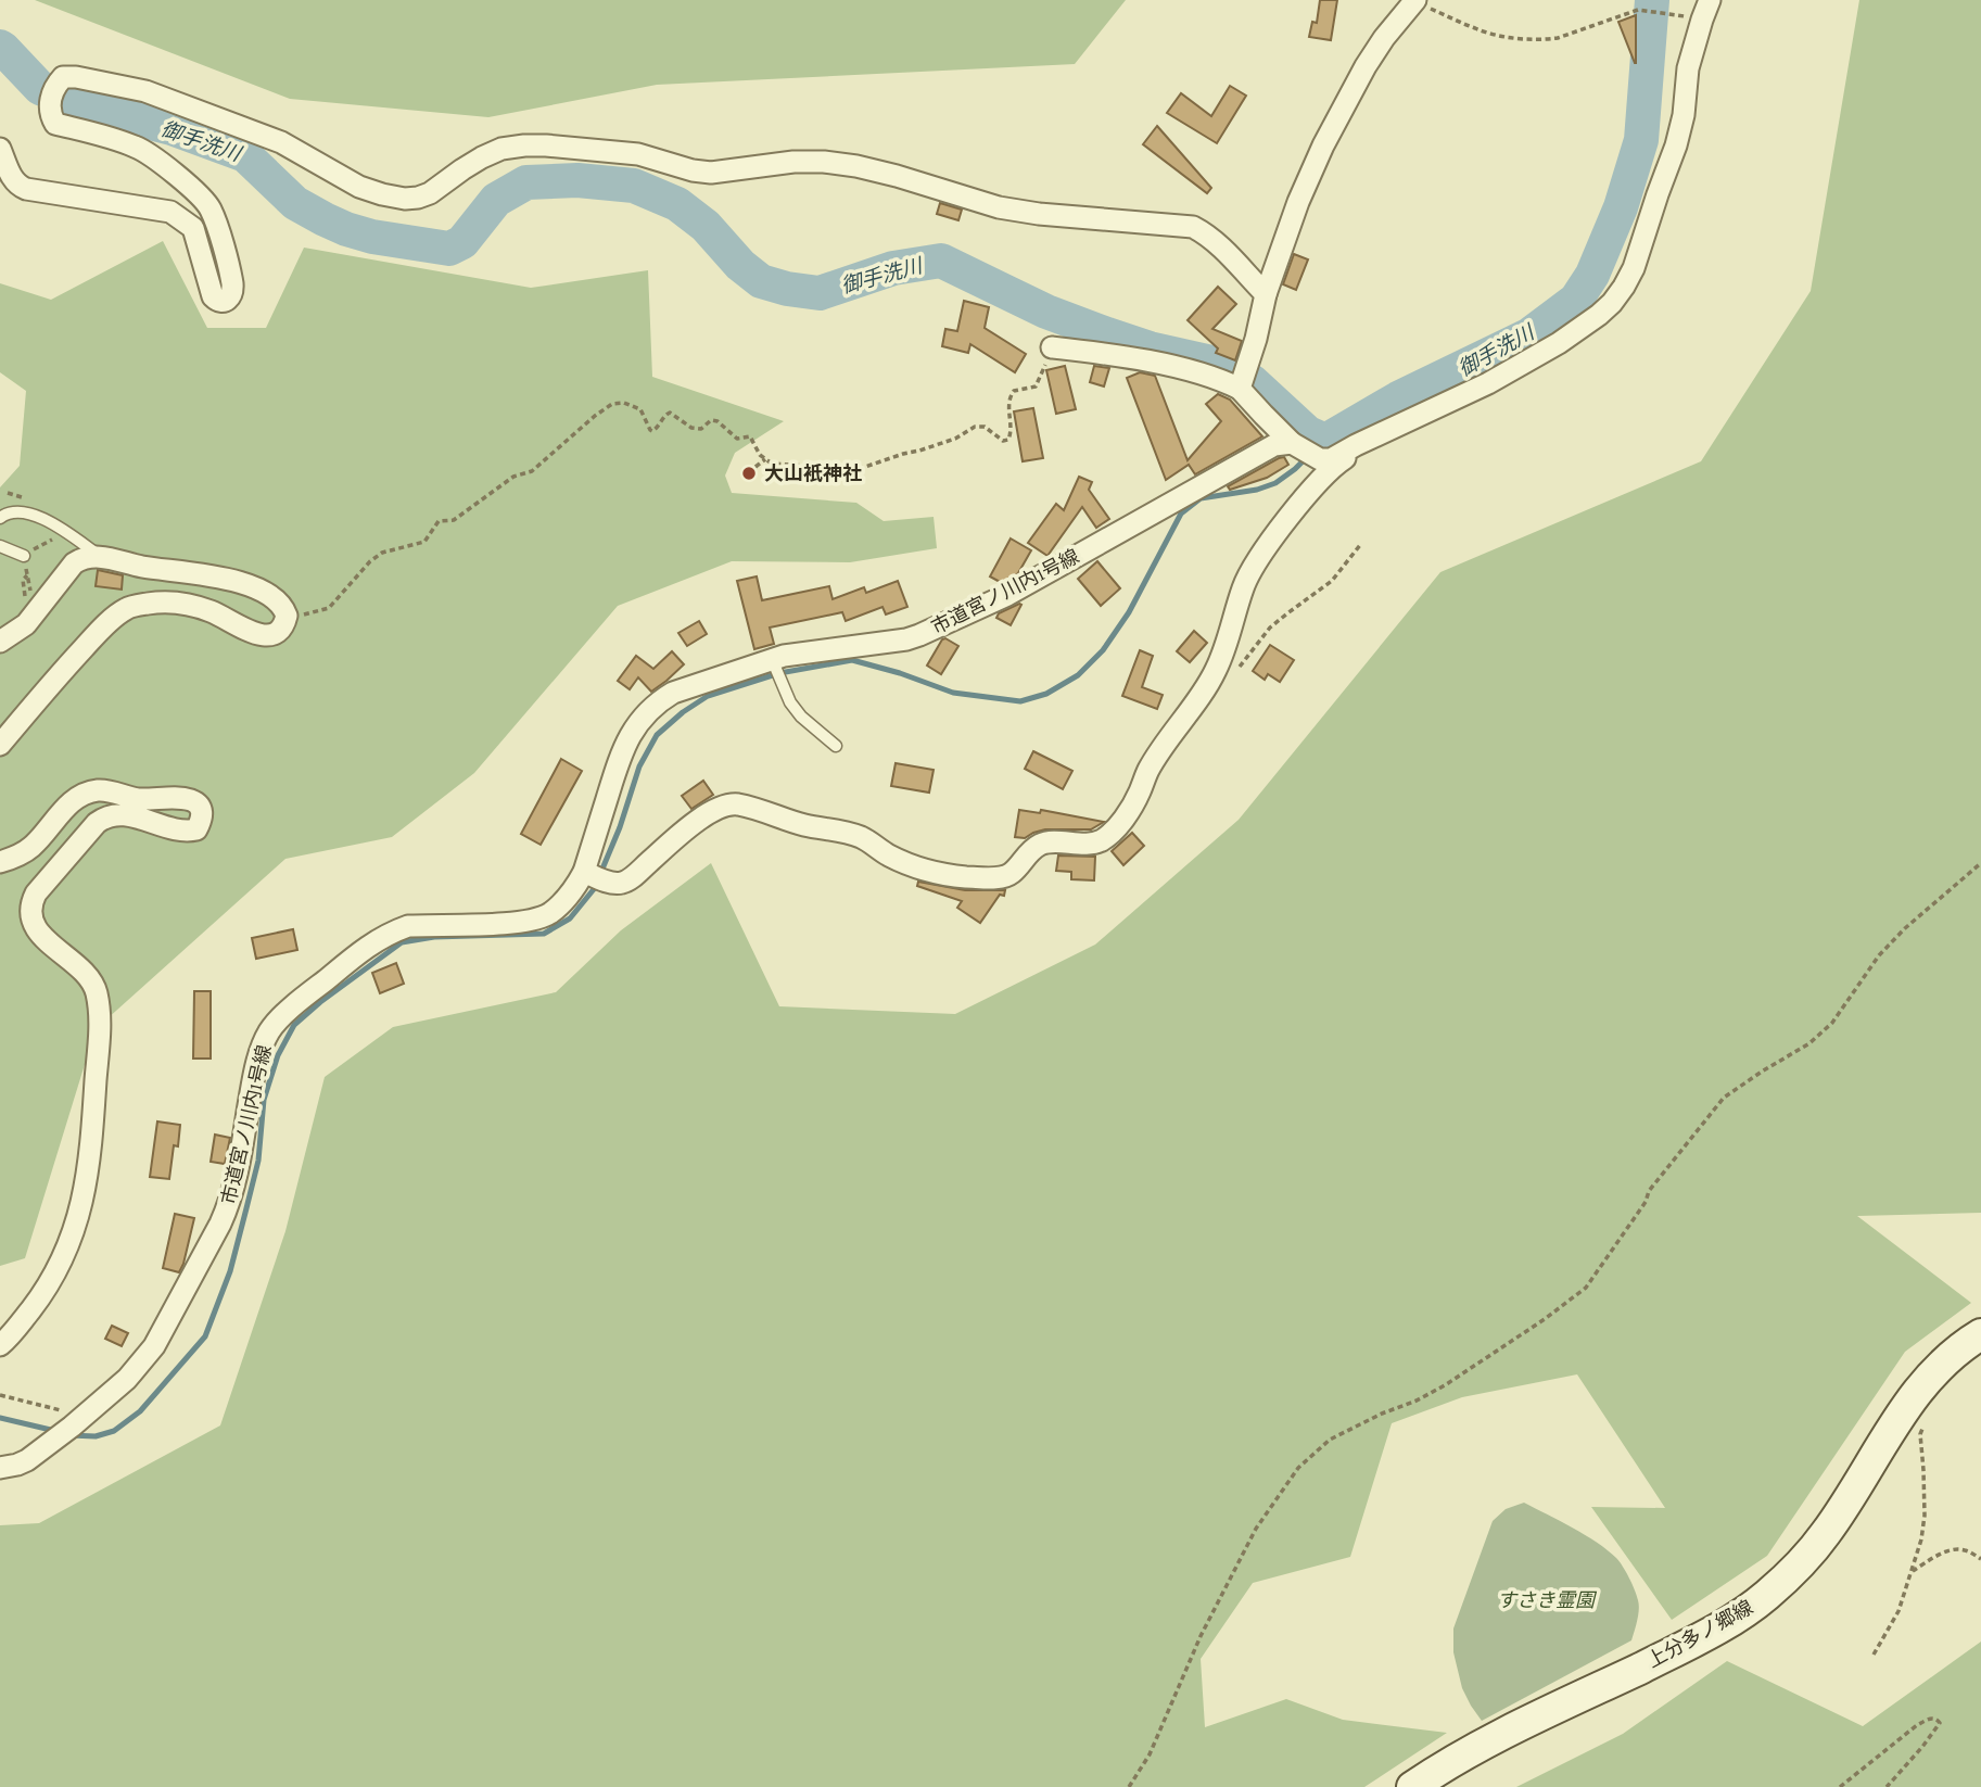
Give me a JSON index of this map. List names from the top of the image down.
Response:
{
  "streets": {
    "main road": ["上分多ノ郷線"],
    "street": ["市道宮ノ川内1号線"]
  },
  "water": ["御手洗川"],
  "parks": ["すさき霊園"],
  "places": ["大山衹神社"]
}
